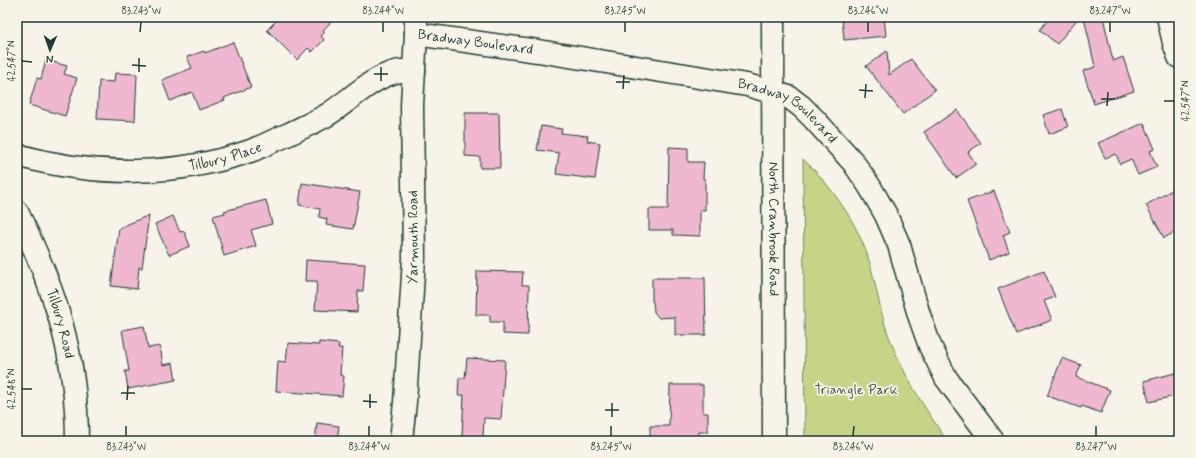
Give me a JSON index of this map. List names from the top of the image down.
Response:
{
  "streets": {
    "street": [
      "Bradway Boulevard",
      "Tilbury Place",
      "North Cranbrook Road",
      "Yarmouth Road",
      "Tilbury Road"
    ]
  },
  "crossings": [
    ["Bradway Boulevard", "North Cranbrook Road"],
    ["Bradway Boulevard", "Yarmouth Road"],
    ["Tilbury Place", "Yarmouth Road"]
  ],
  "parks": ["Triangle Park"],
  "north": "bottom",
  "coordinates": [
    "83.243°W",
    "83.244°W",
    "83.245°W",
    "83.246°W",
    "83.247°W",
    "42.547°N",
    "42.548°N"
  ]
}
